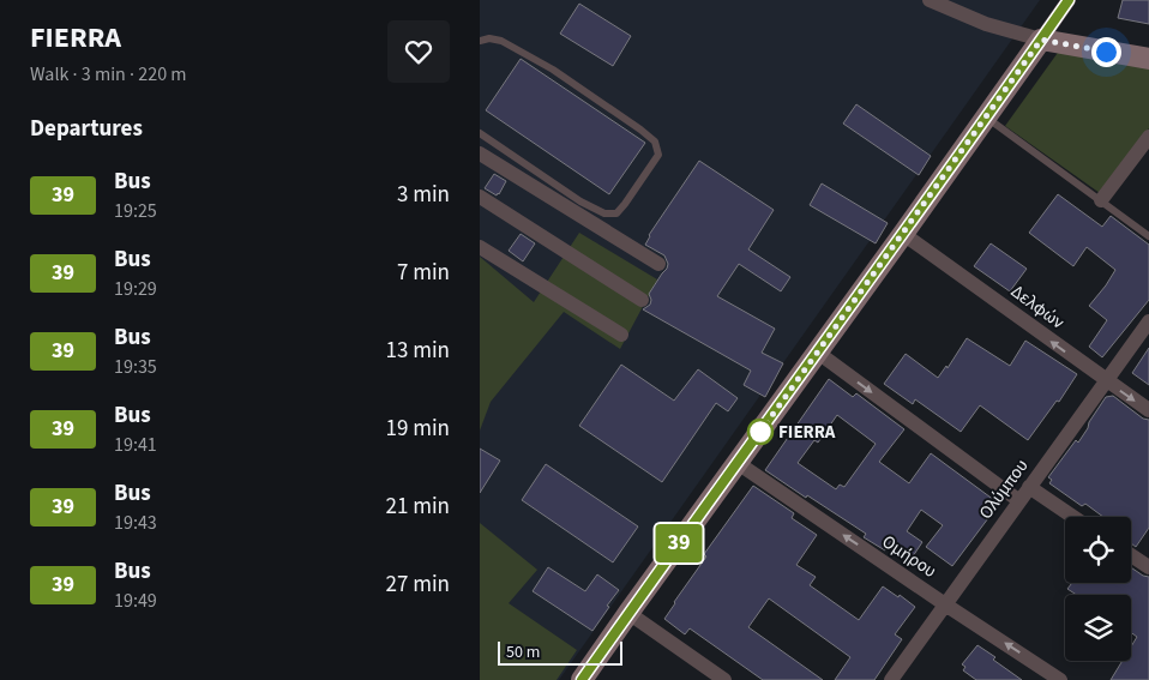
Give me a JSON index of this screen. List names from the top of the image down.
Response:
{
  "streets": {
    "street": ["Δελφών", "Ολύμπου", "Ομήρου"]
  },
  "crossings": [
    ["Δελφών", "Ολύμπου"],
    ["Ολύμπου", "Ομήρου"]
  ],
  "places": ["FIERRA"],
  "lines": ["bus line 39"],
  "scale_bar": "50 m",
  "page": {
    "heading": [
      ["FIERRA", "Walk · 3 min · 220 m"],
      "Departures"
    ],
    "on_map": "39",
    "list": [
      {
        "mark": "39",
        "name": "Bus",
        "note": "19:25",
        "value": "3 min"
      },
      {
        "mark": "39",
        "name": "Bus",
        "note": "19:29",
        "value": "7 min"
      },
      {
        "mark": "39",
        "name": "Bus",
        "note": "19:35",
        "value": "13 min"
      },
      {
        "mark": "39",
        "name": "Bus",
        "note": "19:41",
        "value": "19 min"
      },
      {
        "mark": "39",
        "name": "Bus",
        "note": "19:43",
        "value": "21 min"
      },
      {
        "mark": "39",
        "name": "Bus",
        "note": "19:49",
        "value": "27 min"
      }
    ],
    "scale": "50 m"
  }
}
